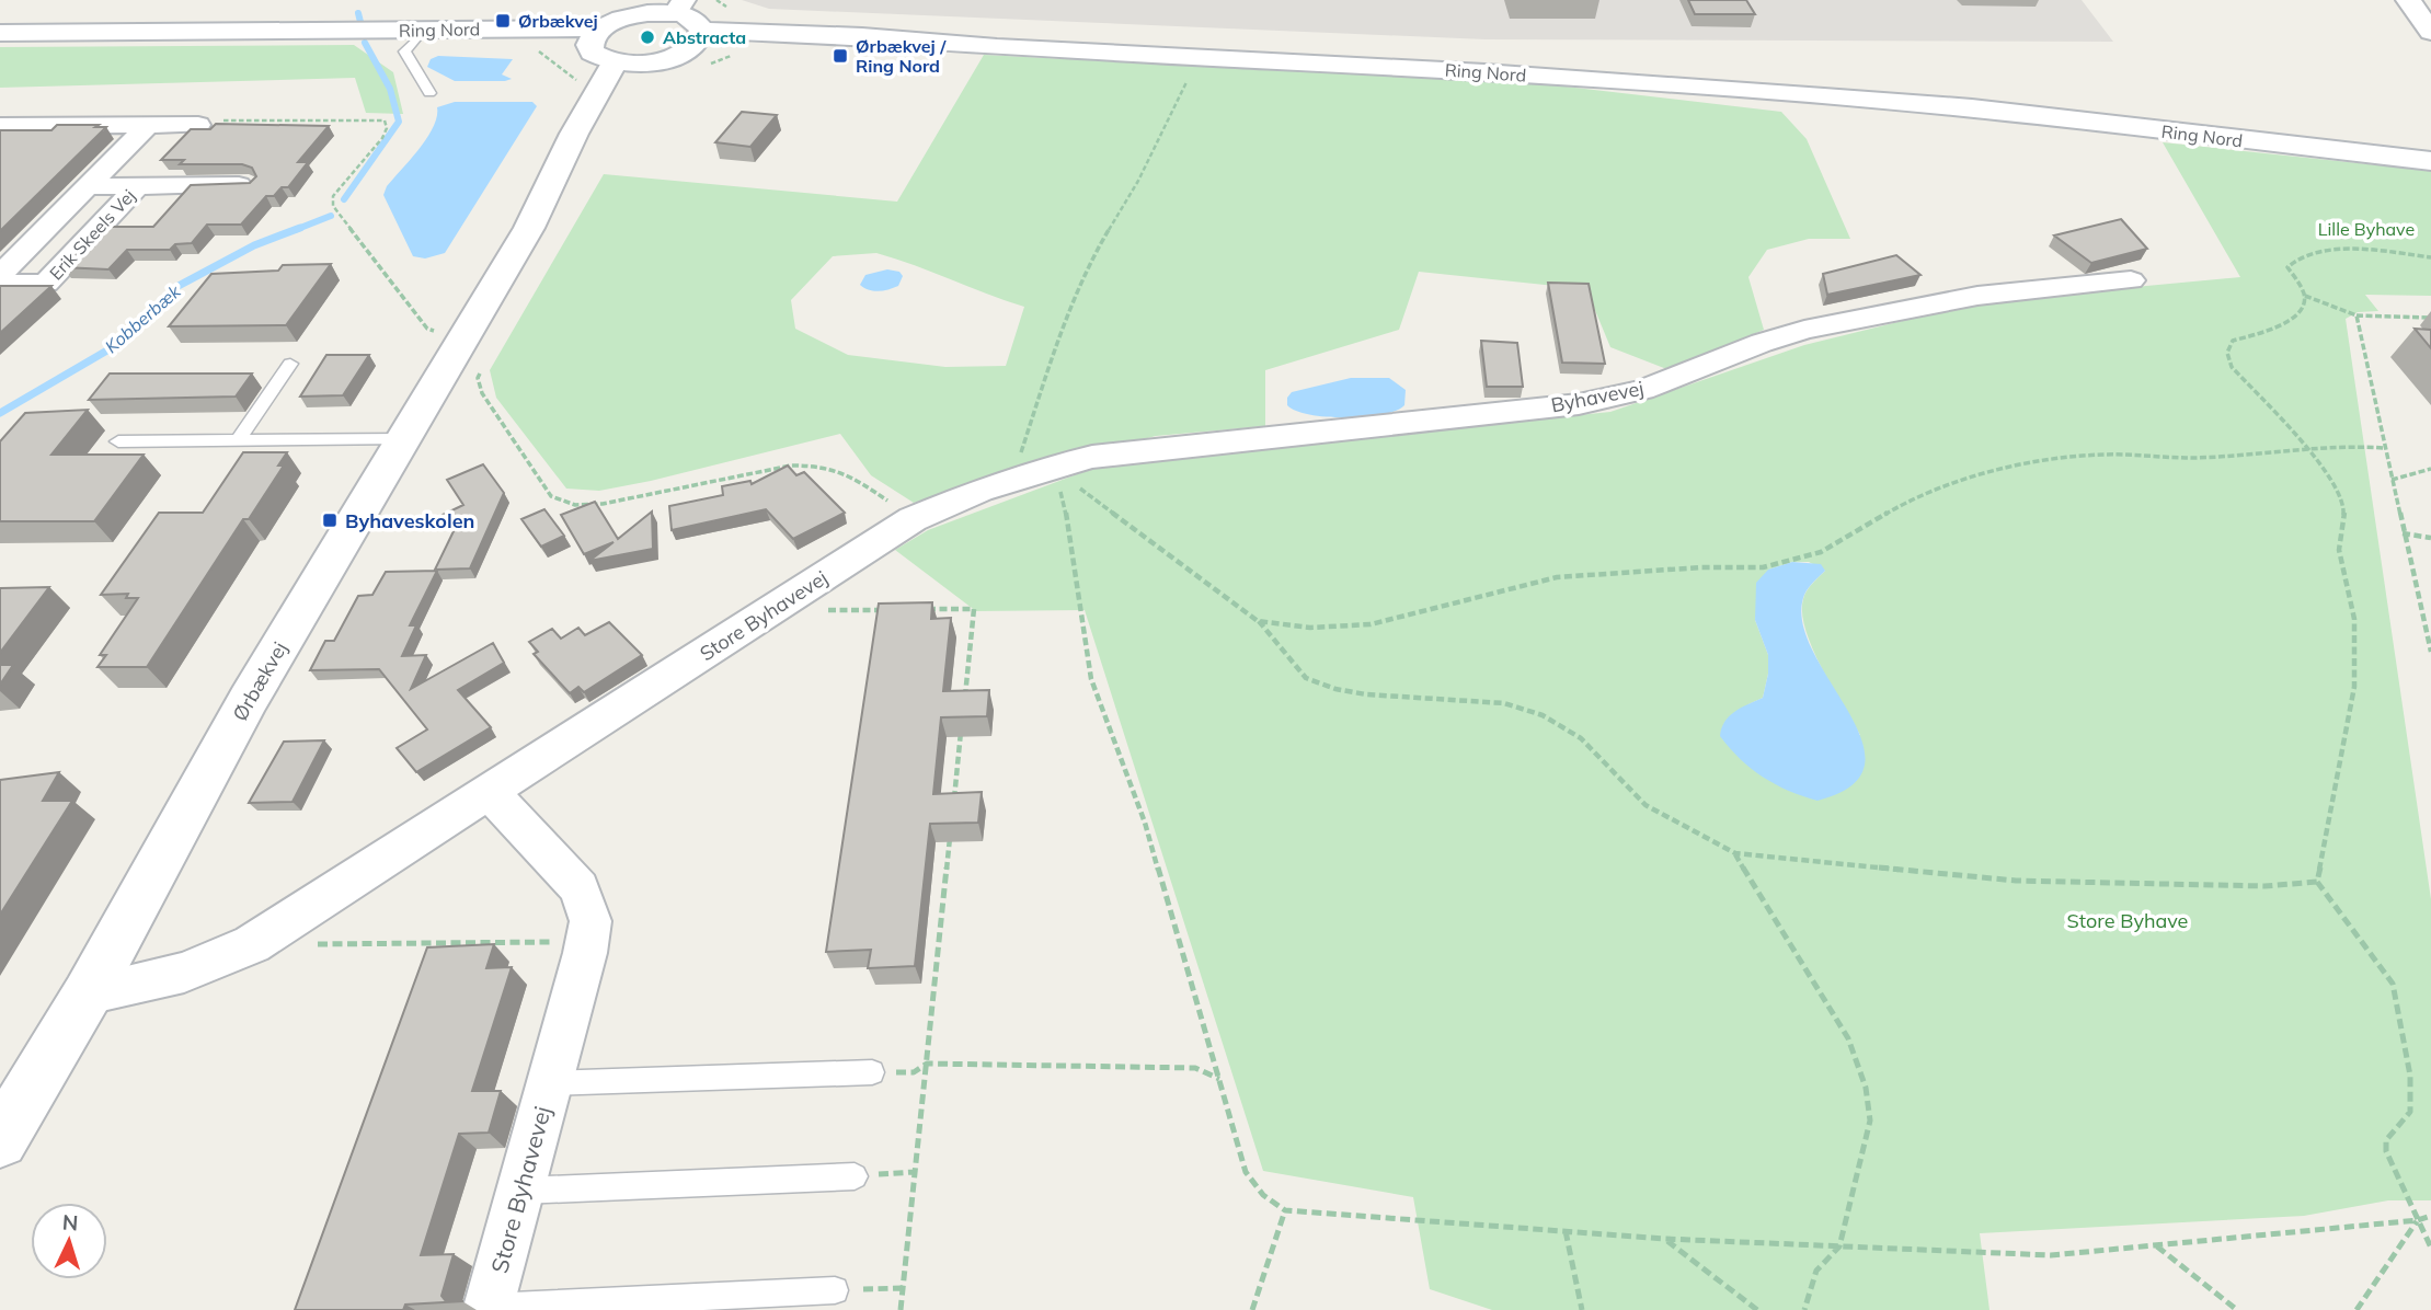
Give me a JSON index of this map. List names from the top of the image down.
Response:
{
  "streets": {
    "main road": ["Ring Nord", "Ørbækvej"],
    "street": ["Erik Skeels Vej", "Byhavevej", "Store Byhavevej"]
  },
  "crossings": [
    ["Byhavevej", "Store Byhavevej"],
    ["Store Byhavevej", "Ørbækvej"]
  ],
  "water": ["Kobberbæk"],
  "parks": ["Lille Byhave", "Store Byhave"],
  "places": {
    "transit": ["Ørbækvej", "Ørbækvej / Ring Nord", "Byhaveskolen"],
    "other": ["Abstracta"]
  },
  "north": "top"
}
